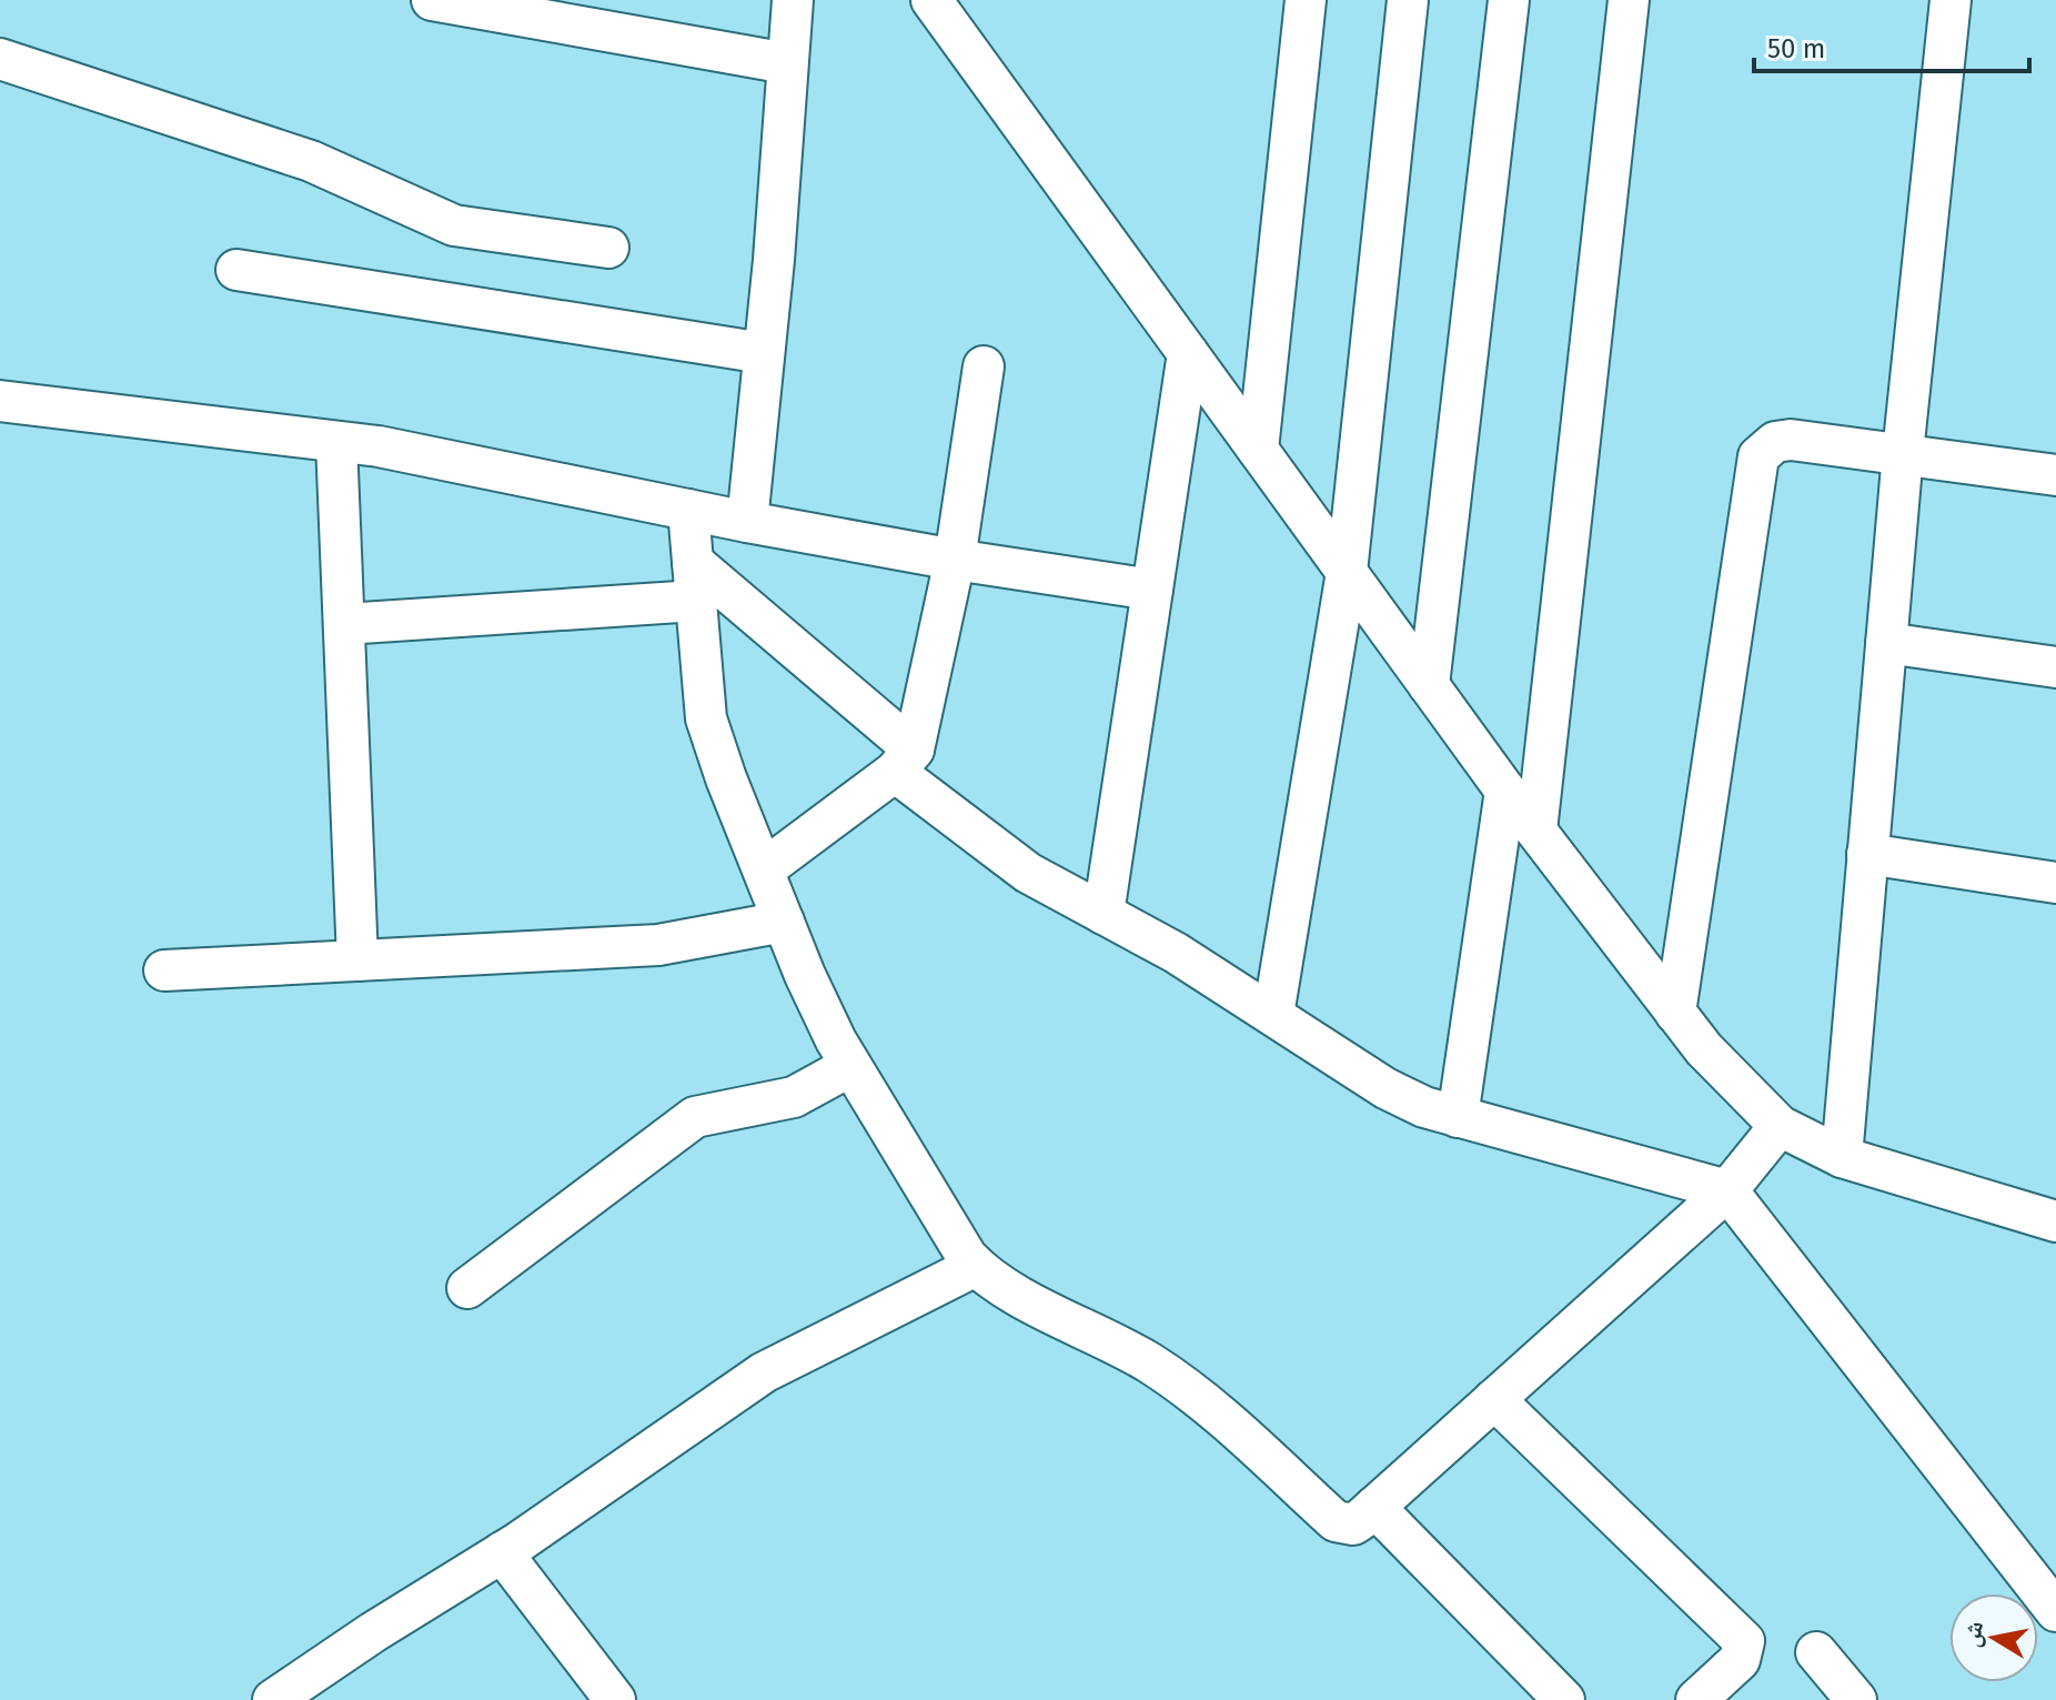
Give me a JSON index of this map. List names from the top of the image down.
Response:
{
  "scale_bar": "50 m",
  "north": "left"
}
